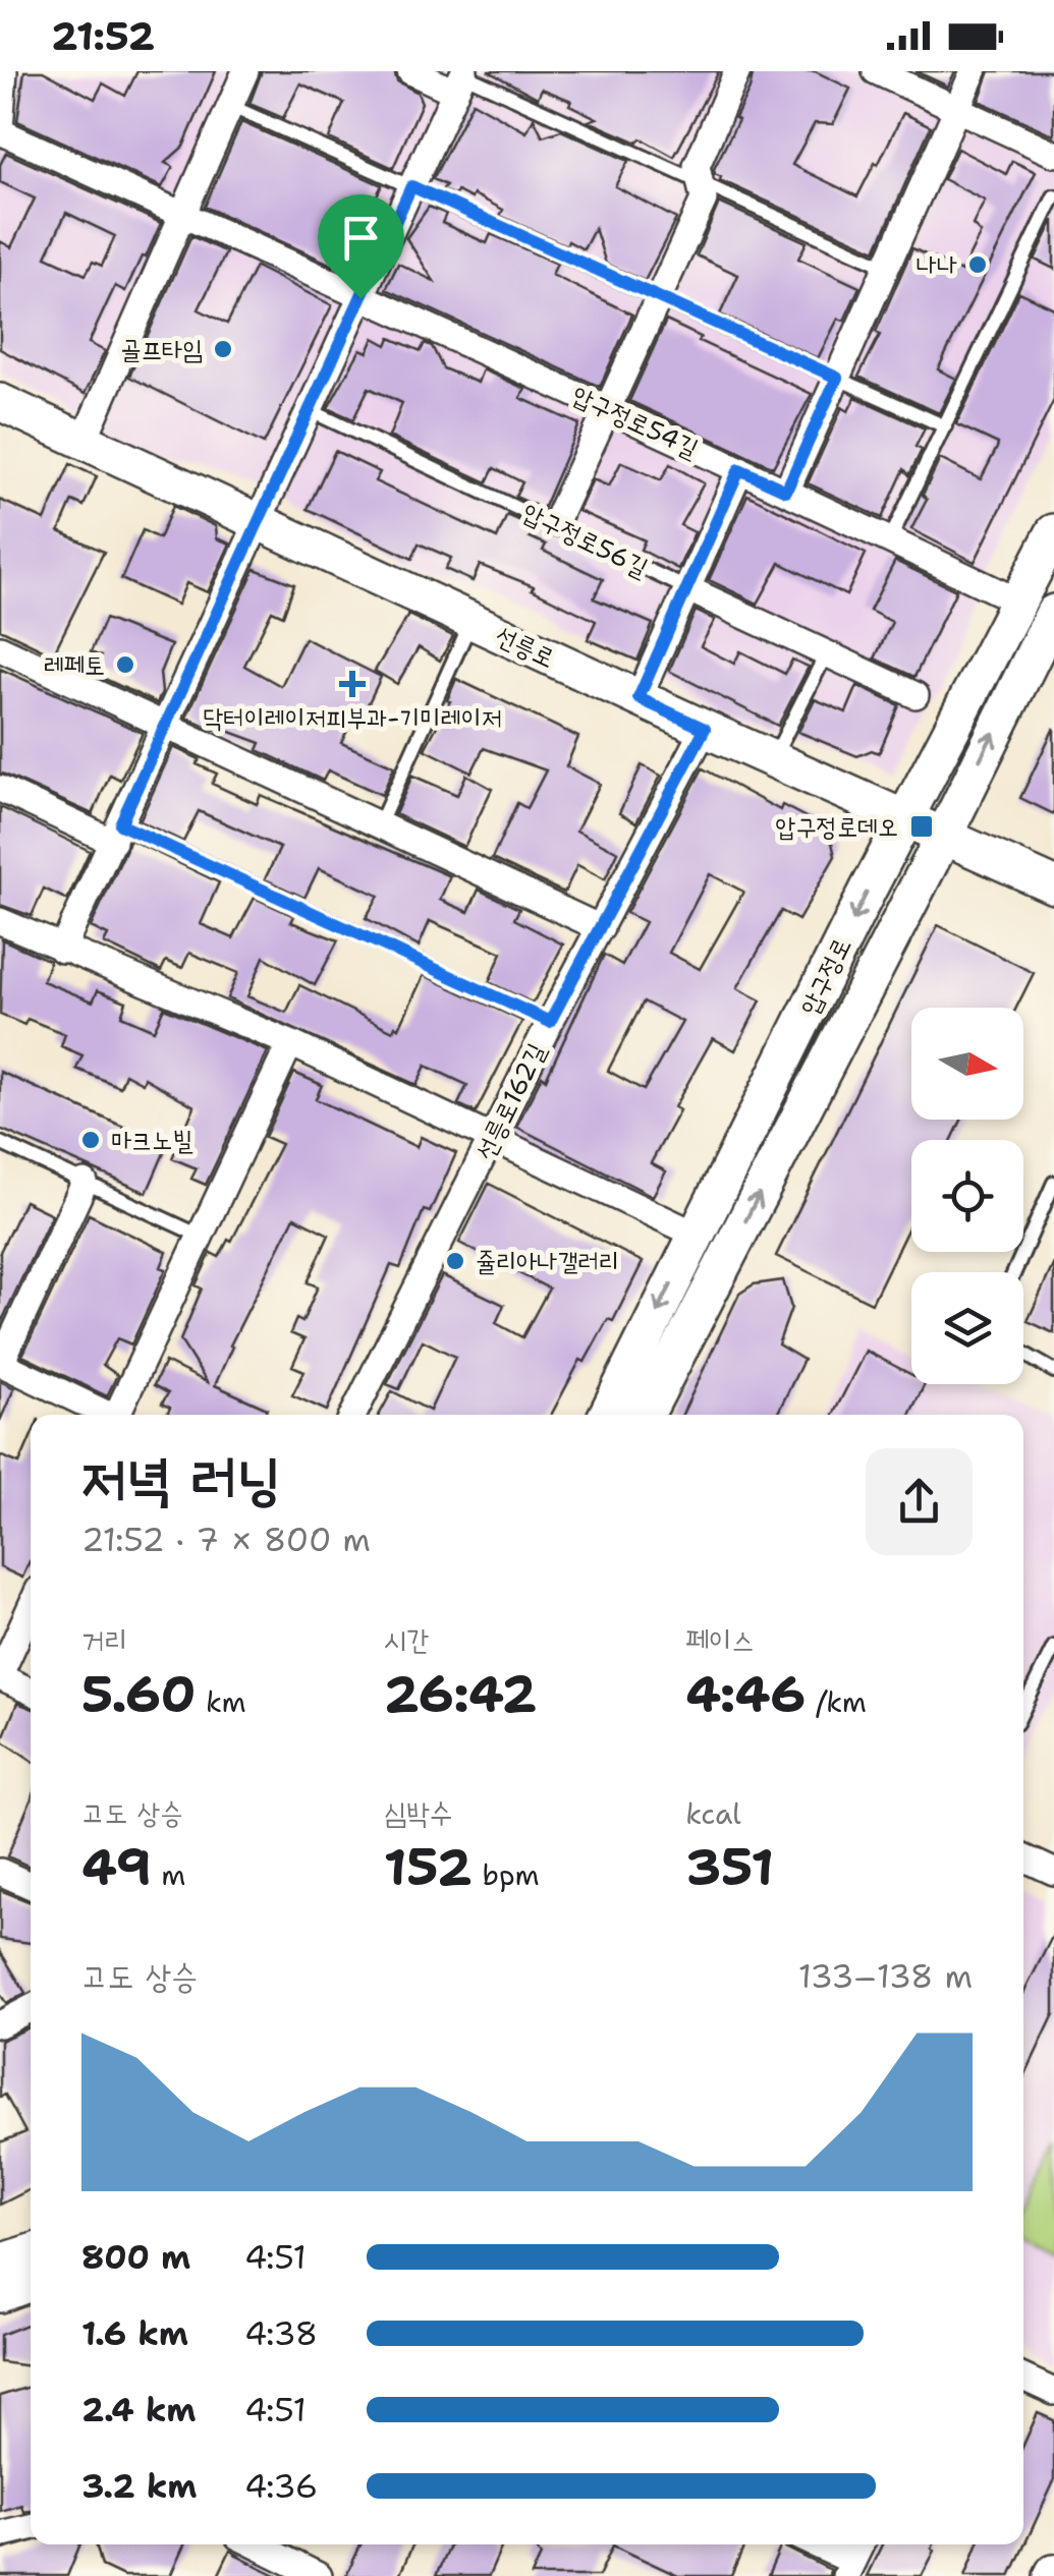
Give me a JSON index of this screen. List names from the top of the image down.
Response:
{
  "streets": {
    "main road": ["선릉로", "압구정로"],
    "street": ["압구정로54길", "압구정로56길", "선릉로162길"]
  },
  "crossings": [
    ["압구정로54길", "압구정로"],
    ["선릉로", "압구정로"],
    ["선릉로", "선릉로162길"]
  ],
  "places": {
    "other": [
      "나나",
      "골프타임",
      "레페토",
      "마크노빌",
      "쥴리아나갤러리"
    ],
    "health": ["닥터이레이저피부과-기미레이저"],
    "transit": ["압구정로데오"]
  },
  "north": "right",
  "page": {
    "status": "21:52",
    "heading": ["저녁 러닝", "21:52 · 7 × 800 m"],
    "stats": [
      ["거리", "5.60 km"],
      ["시간", "26:42"],
      ["페이스", "4:46 /km"],
      ["고도 상승", "49 m"],
      ["심박수", "152 bpm"],
      ["kcal", "351"]
    ],
    "chart": ["고도 상승", "133–138 m"],
    "list": [
      {
        "name": "800 m",
        "note": "4:51"
      },
      {
        "name": "1.6 km",
        "note": "4:38"
      },
      {
        "name": "2.4 km",
        "note": "4:51"
      },
      {
        "name": "3.2 km",
        "note": "4:36"
      }
    ]
  }
}
